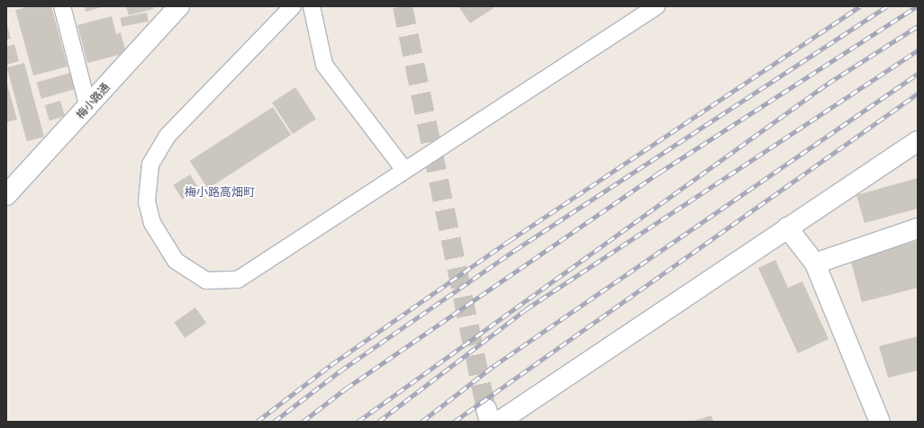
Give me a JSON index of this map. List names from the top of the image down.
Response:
{
  "streets": {
    "street": ["梅小路通"]
  },
  "districts": ["梅小路高畑町"]
}
